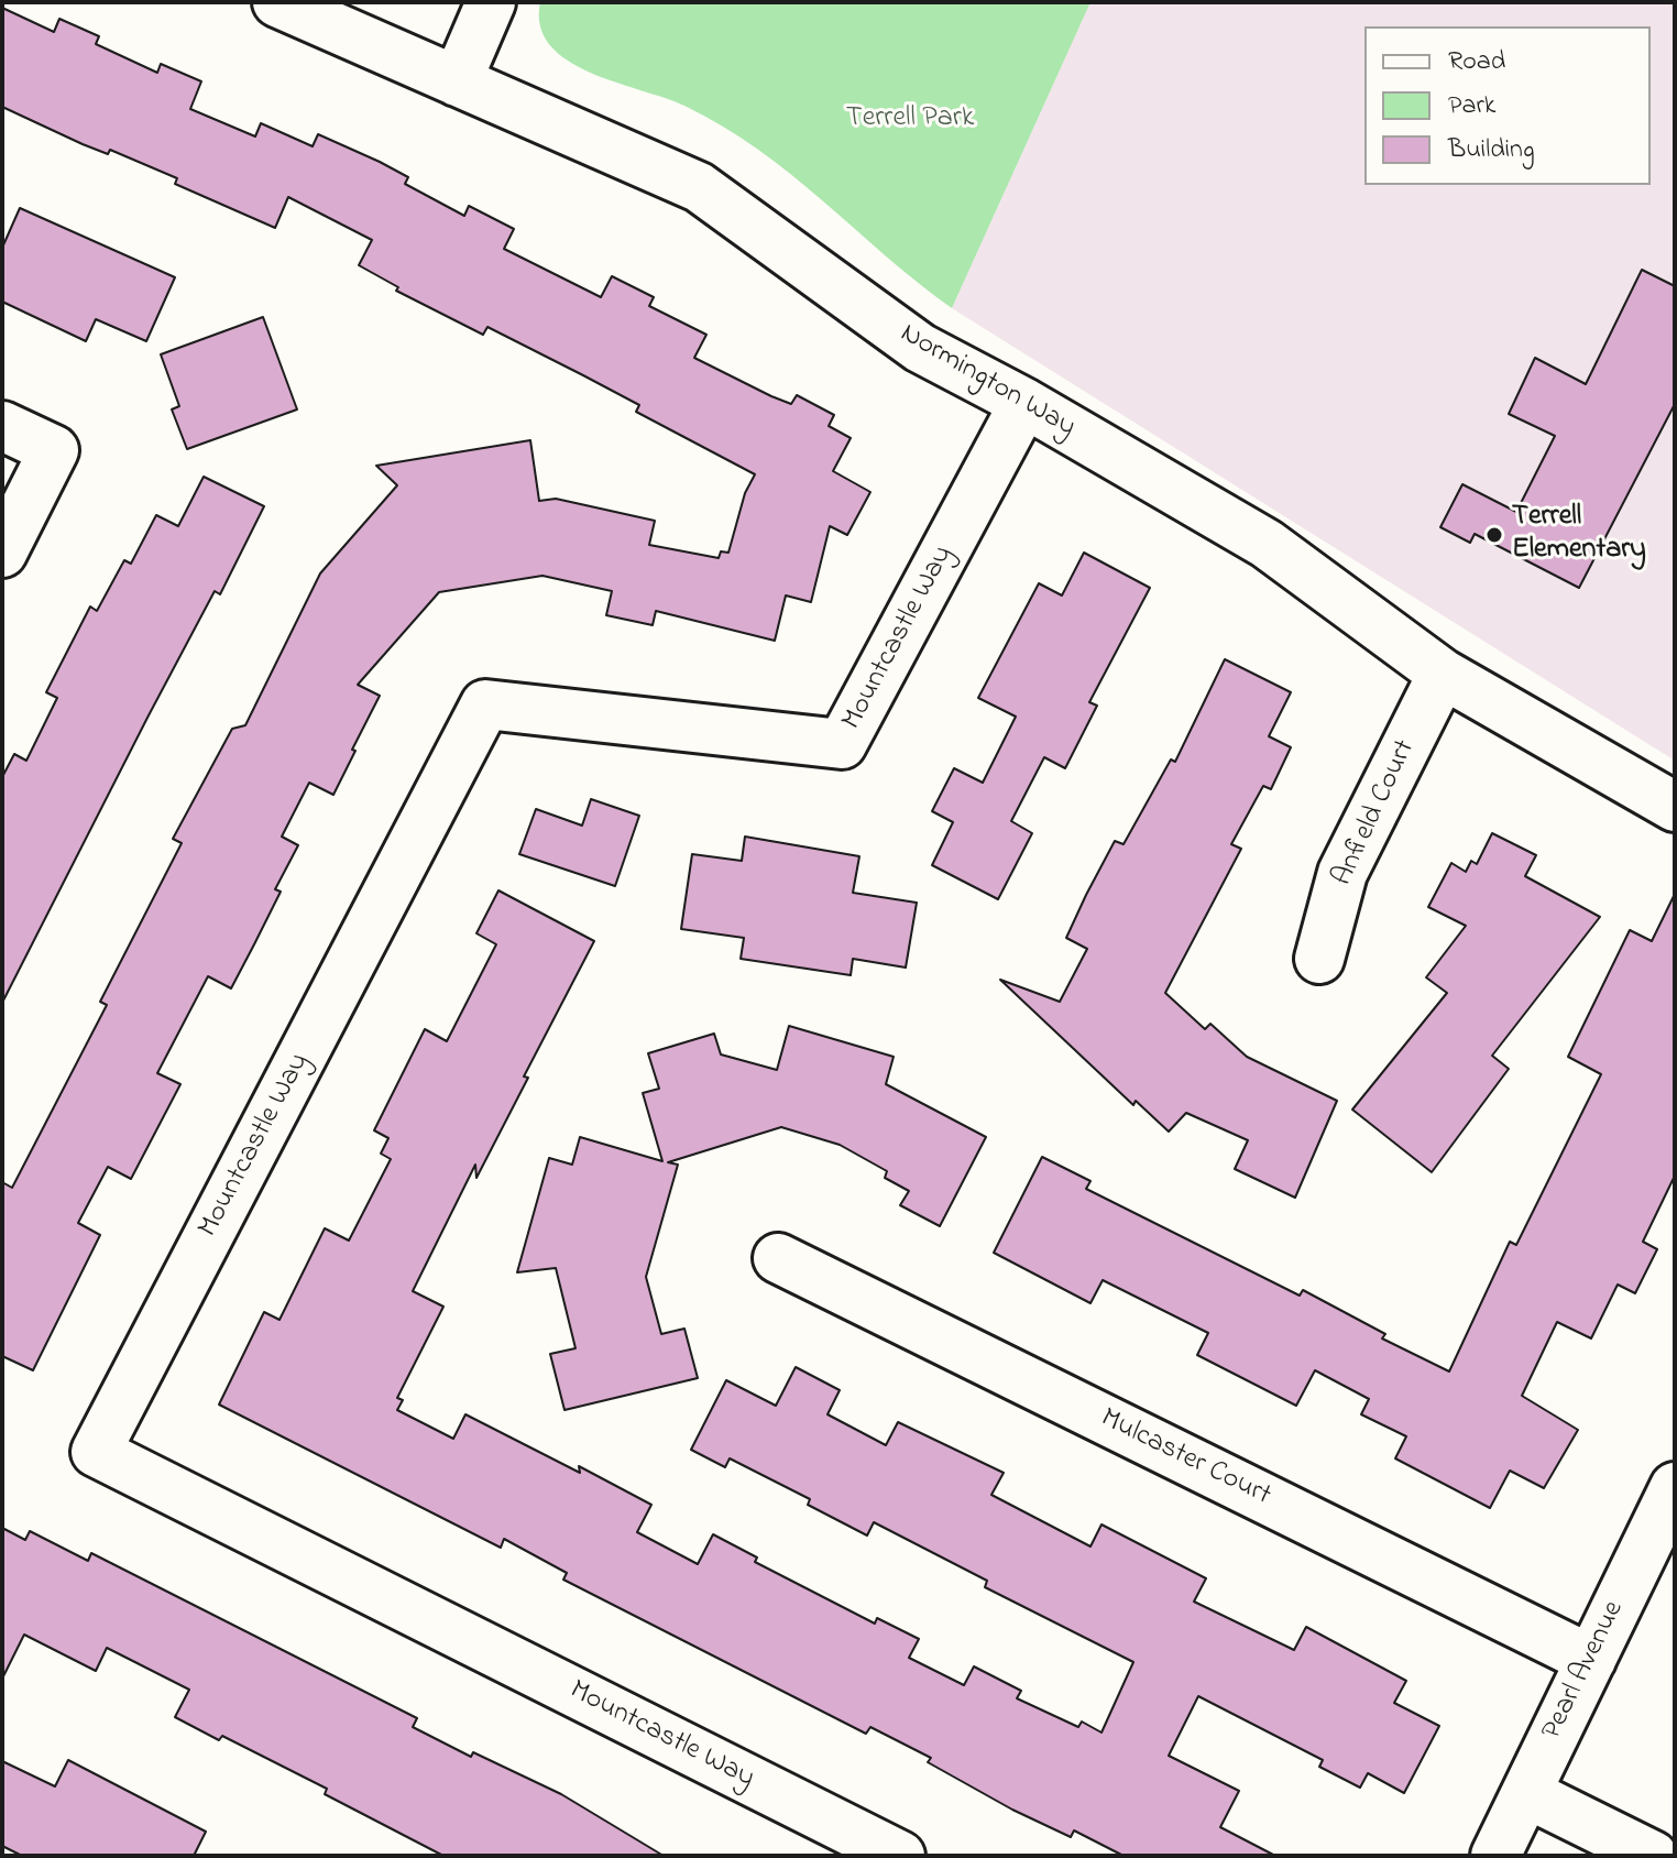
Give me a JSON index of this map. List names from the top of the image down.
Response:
{
  "streets": {
    "street": [
      "Normington Way",
      "Mountcastle Way",
      "Anfield Court",
      "Mulcaster Court",
      "Pearl Avenue"
    ]
  },
  "crossings": [
    ["Normington Way", "Mountcastle Way"],
    ["Normington Way", "Anfield Court"],
    ["Mulcaster Court", "Pearl Avenue"]
  ],
  "parks": ["Terrell Park"],
  "places": ["Terrell Elementary"],
  "legend": ["Road", "Park", "Building"]
}
